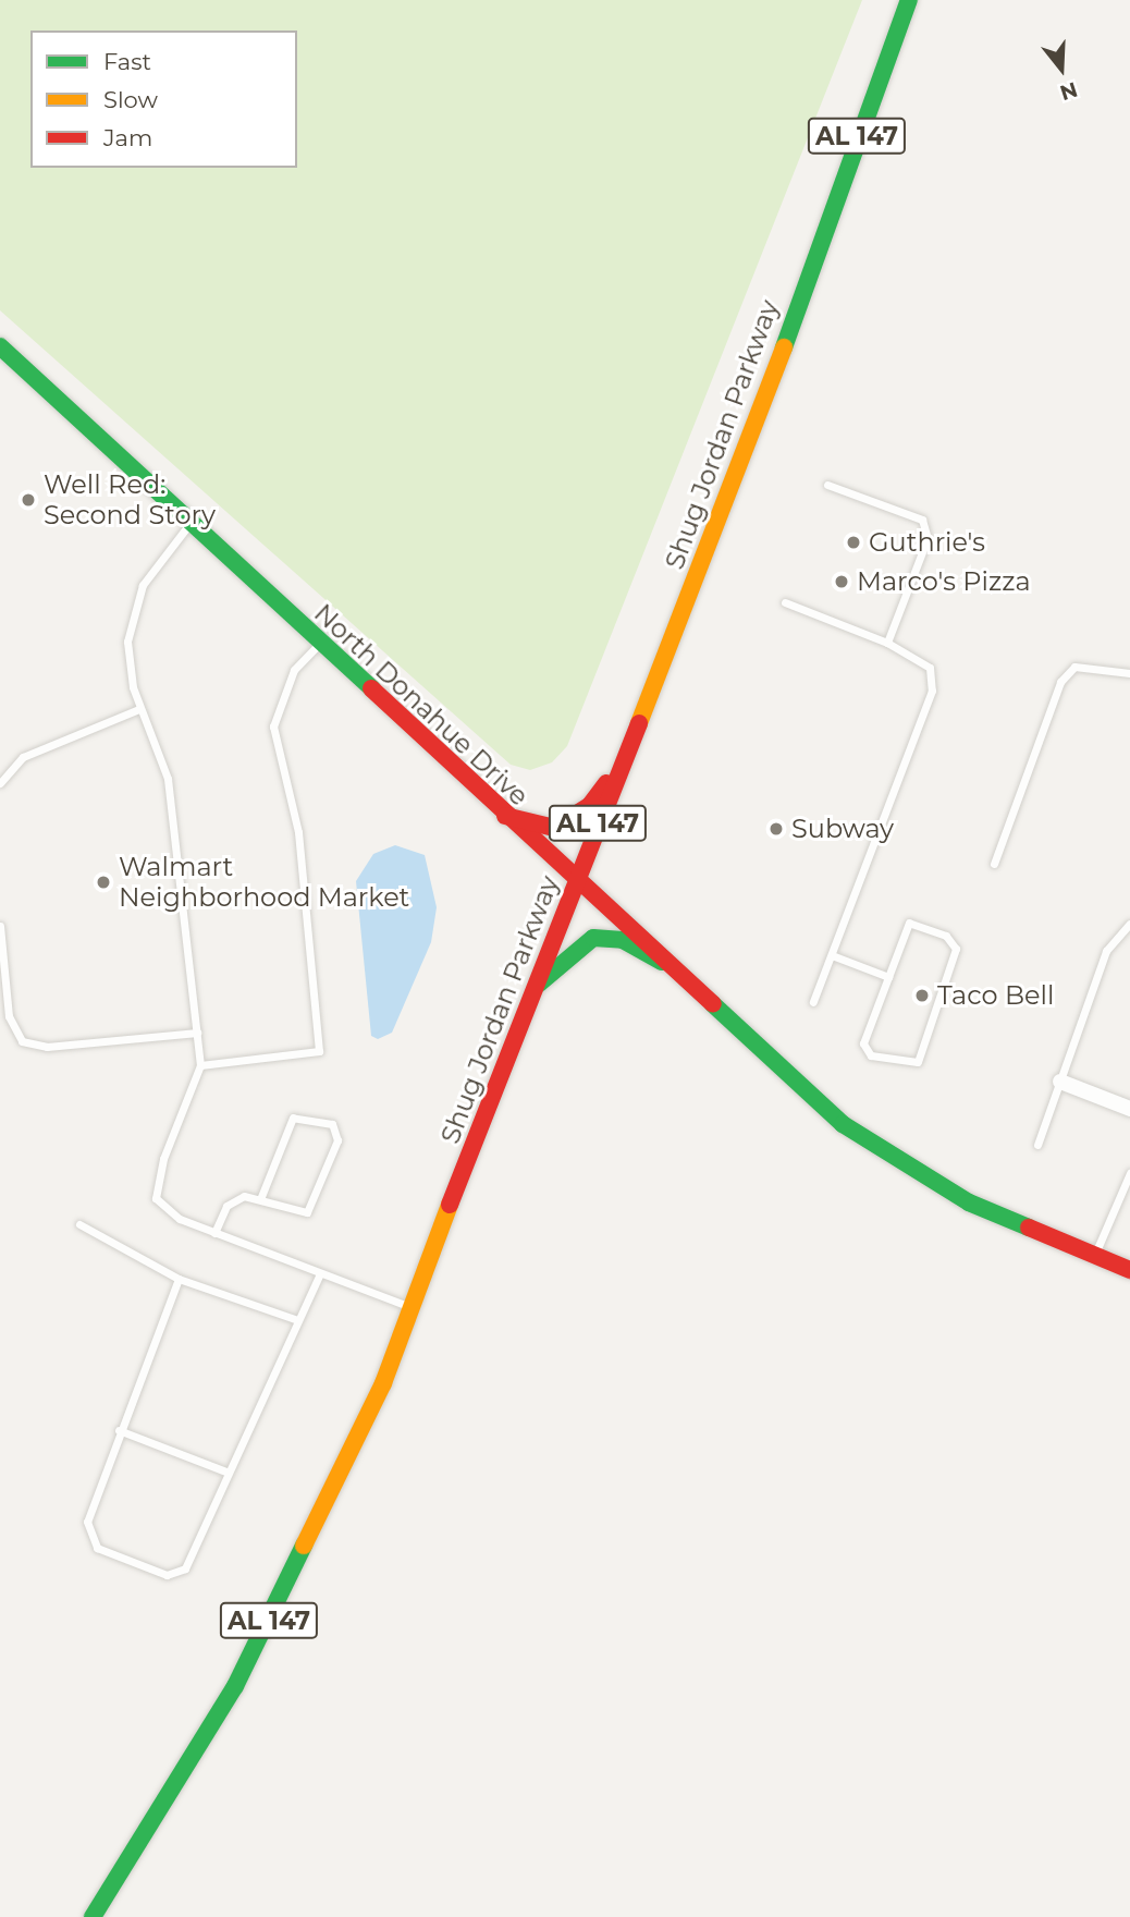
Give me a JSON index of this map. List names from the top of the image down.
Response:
{
  "streets": {
    "main road": ["AL 147", "Shug Jordan Parkway", "North Donahue Drive"]
  },
  "crossings": [
    ["Shug Jordan Parkway", "North Donahue Drive"]
  ],
  "places": [
    "Well Red: Second Story",
    "Guthrie's",
    "Marco's Pizza",
    "Subway",
    "Walmart Neighborhood Market",
    "Taco Bell"
  ],
  "legend": ["Fast", "Slow", "Jam"],
  "north": "bottom"
}
